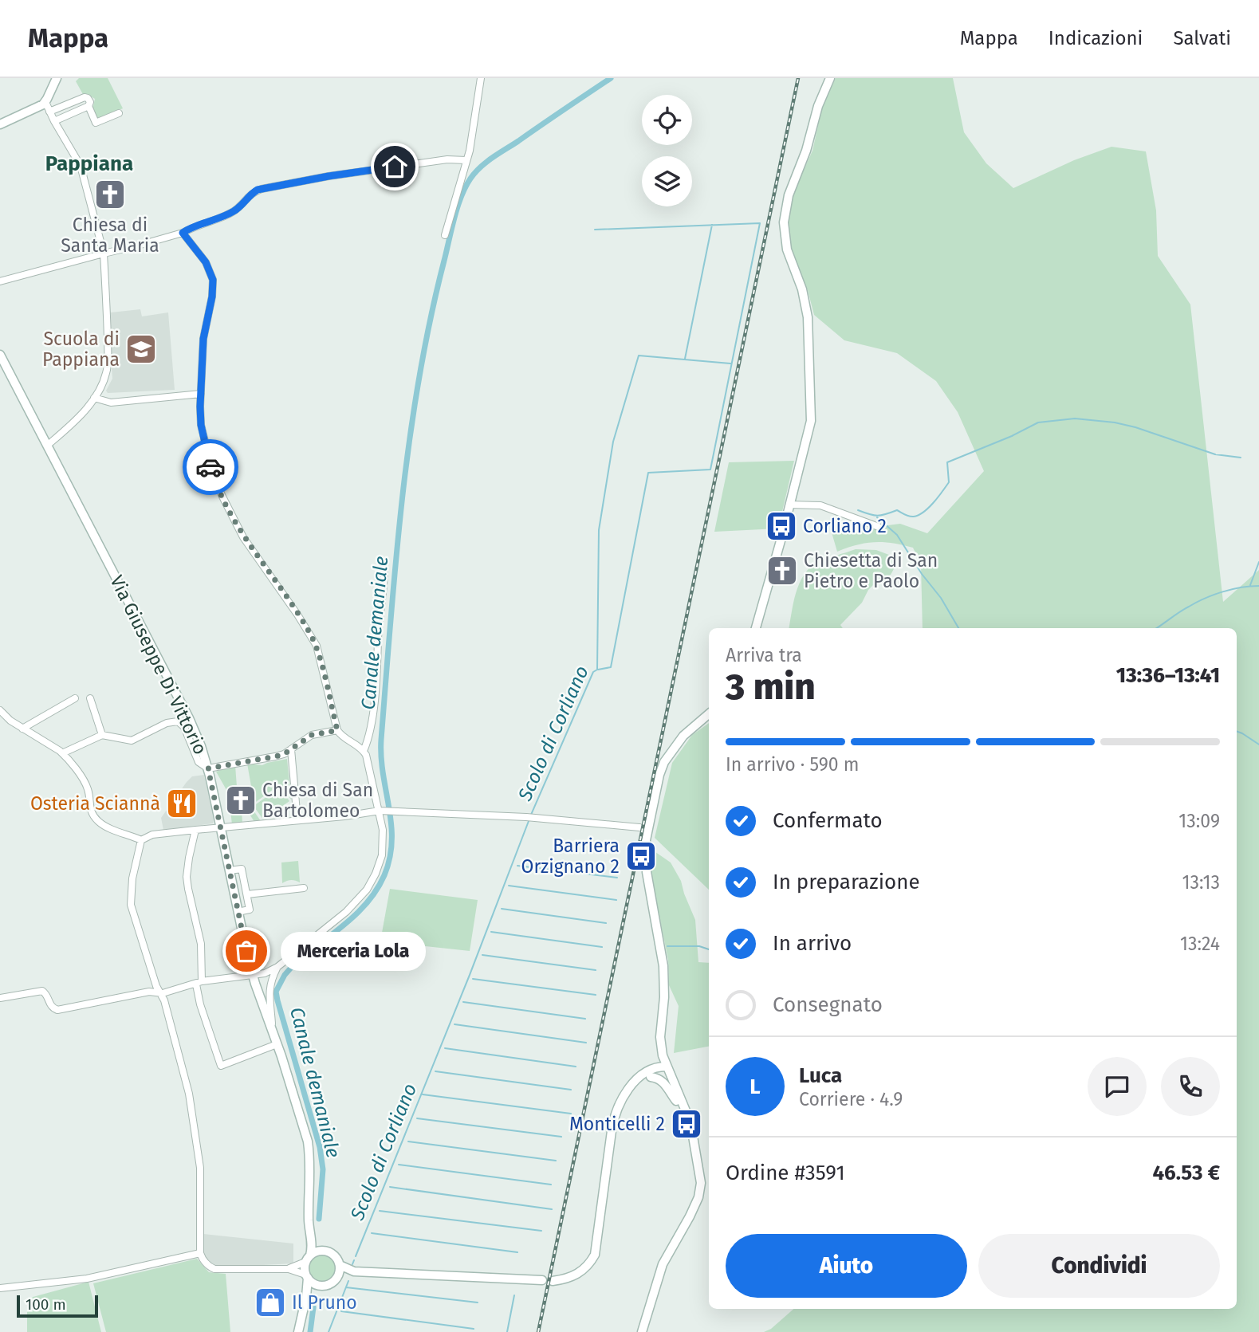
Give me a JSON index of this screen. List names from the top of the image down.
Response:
{
  "streets": {
    "main road": ["Via Giuseppe Di Vittorio"]
  },
  "districts": ["Pappiana"],
  "water": ["Canale demaniale", "Scolo di Corliano"],
  "places": {
    "church": ["Chiesa di Santa Maria", "Chiesetta di San Pietro e Paolo", "Chiesa di San Bartolomeo"],
    "school or university": ["Scuola di Pappiana"],
    "bus stop": ["Corliano 2", "Barriera Orzignano 2", "Monticelli 2"],
    "restaurant": ["Osteria Sciannà"],
    "other": ["Merceria Lola"],
    "shop": ["Il Pruno"]
  },
  "scale_bar": "100 m",
  "page": {
    "header": "Mappa",
    "nav": ["Mappa", "Indicazioni", "Salvati"],
    "heading": ["3 min", "Arriva tra", "13:36–13:41"],
    "panel": [
      "Luca",
      "Corriere · 4.9",
      "Ordine #3591",
      "46.53 €"
    ],
    "bar": "In arrivo · 590 m",
    "list": [
      ["Confermato", "13:09"],
      ["In preparazione", "13:13"],
      ["In arrivo", "13:24"],
      "Consegnato"
    ],
    "bubble": "Merceria Lola",
    "round": "L",
    "buttons": ["Aiuto", "Condividi"],
    "scale": "100 m"
  }
}
